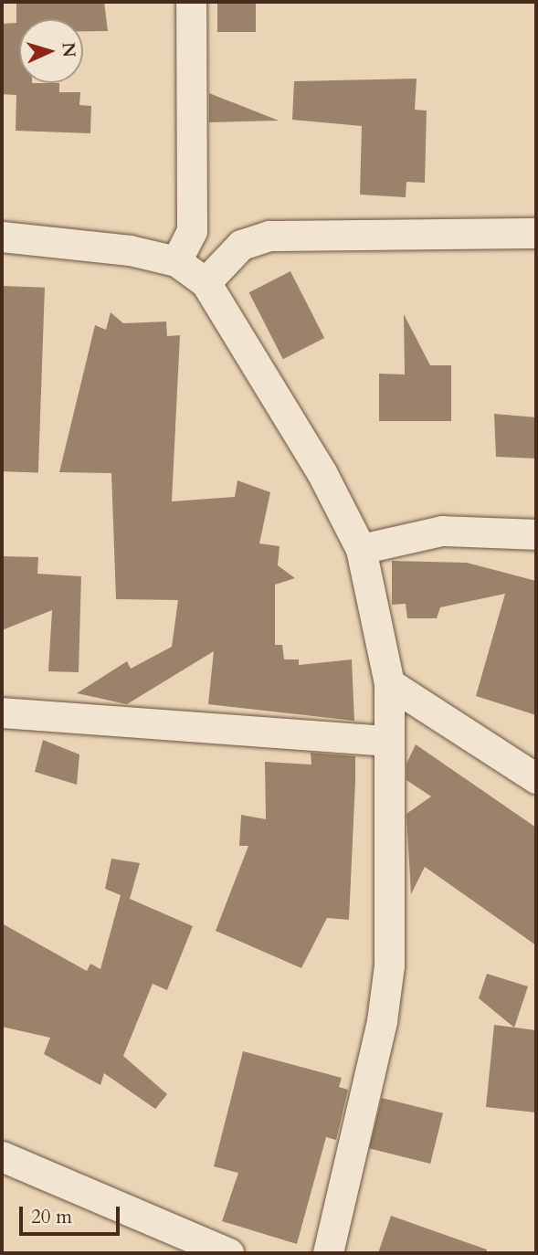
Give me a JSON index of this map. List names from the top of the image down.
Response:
{
  "scale_bar": "20 m",
  "north": "right"
}
